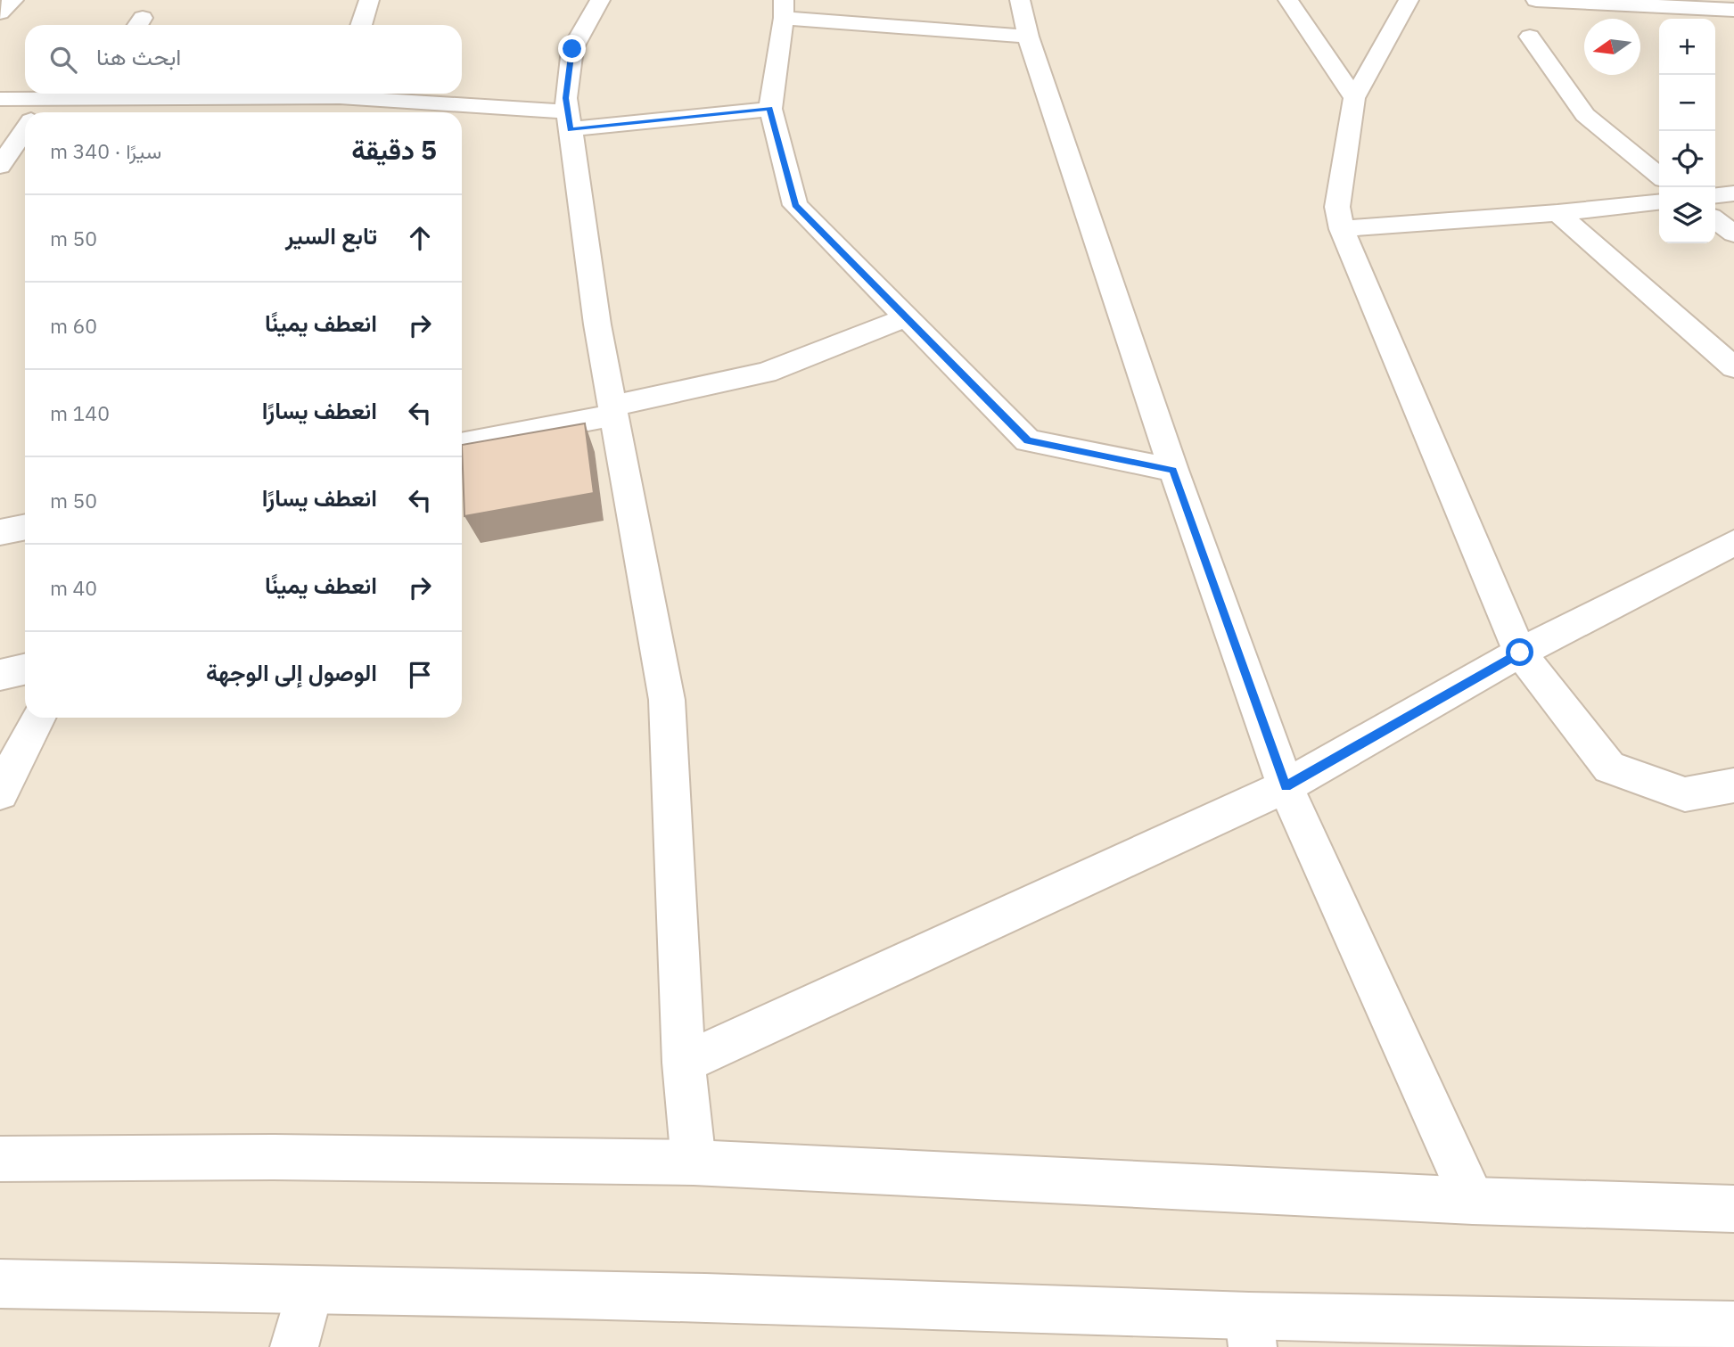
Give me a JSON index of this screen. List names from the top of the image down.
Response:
{
  "north": "left",
  "page": {
    "map_buttons": ["+", "−"],
    "search": "ابحث هنا",
    "heading": ["5 دقيقة", "سيرًا · 340 m"],
    "list": [
      ["تابع السير", "50 m"],
      ["انعطف يمينًا", "60 m"],
      ["انعطف يسارًا", "140 m"],
      ["انعطف يسارًا", "50 m"],
      ["انعطف يمينًا", "40 m"],
      "الوصول إلى الوجهة"
    ]
  }
}
